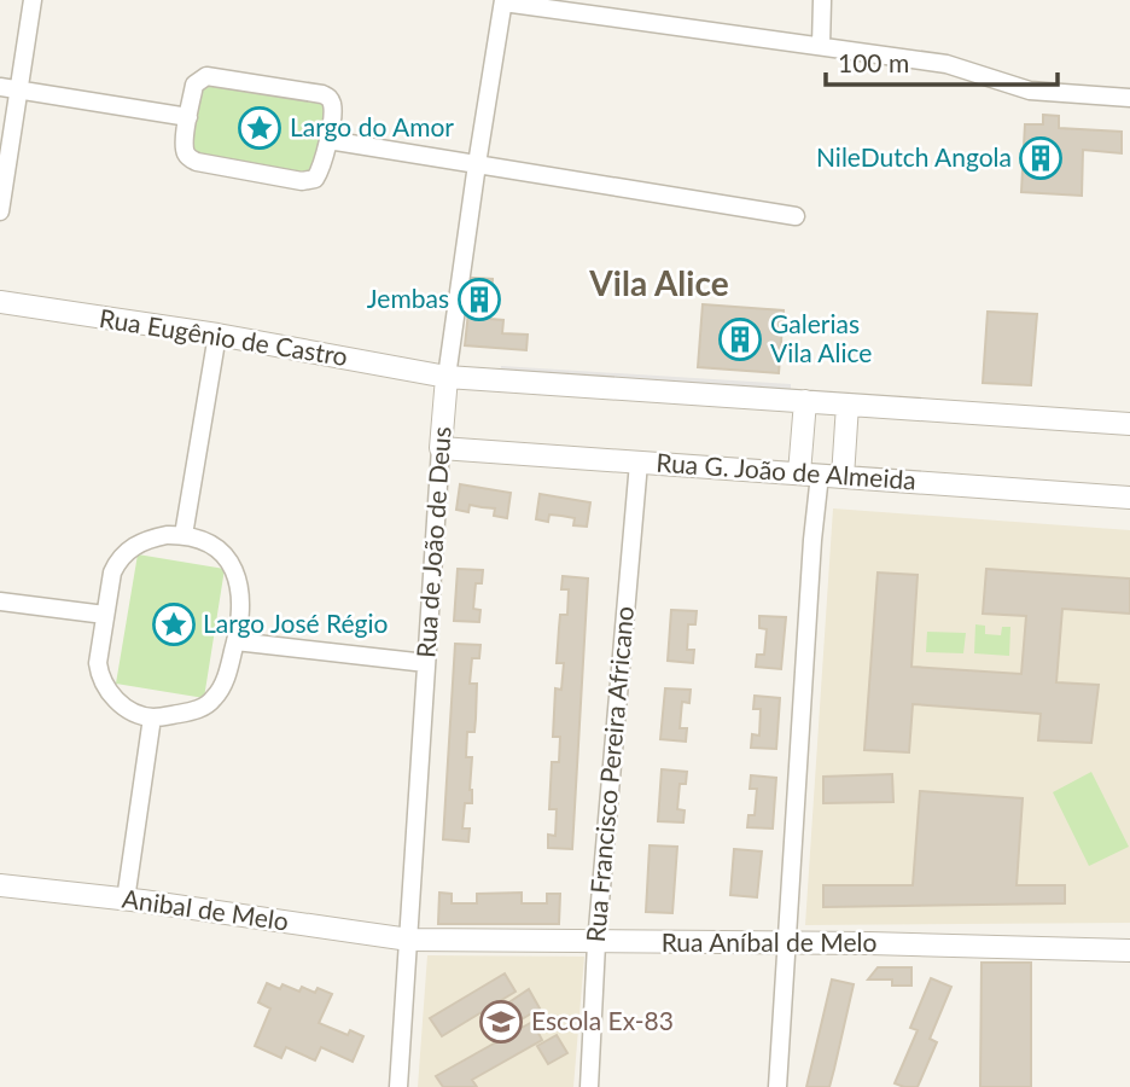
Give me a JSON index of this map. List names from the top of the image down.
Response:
{
  "streets": {
    "street": [
      "Rua Eugênio de Castro",
      "Rua G. João de Almeida",
      "Rua de João de Deus",
      "Rua Francisco Pereira Africano",
      "Anibal de Melo",
      "Rua Aníbal de Melo"
    ]
  },
  "crossings": [
    ["Rua Eugênio de Castro", "Rua de João de Deus"],
    ["Rua G. João de Almeida", "Rua de João de Deus"],
    ["Rua G. João de Almeida", "Rua Francisco Pereira Africano"],
    ["Rua de João de Deus", "Anibal de Melo"],
    ["Rua de João de Deus", "Rua Aníbal de Melo"],
    ["Rua Francisco Pereira Africano", "Rua Aníbal de Melo"],
    ["Anibal de Melo", "Rua Aníbal de Melo"]
  ],
  "districts": ["Vila Alice"],
  "places": {
    "place": ["Largo do Amor", "Largo José Régio"],
    "building": ["NileDutch Angola", "Jembas", "Galerias Vila Alice"],
    "school or university": ["Escola Ex-83"]
  },
  "scale_bar": "100 m"
}
